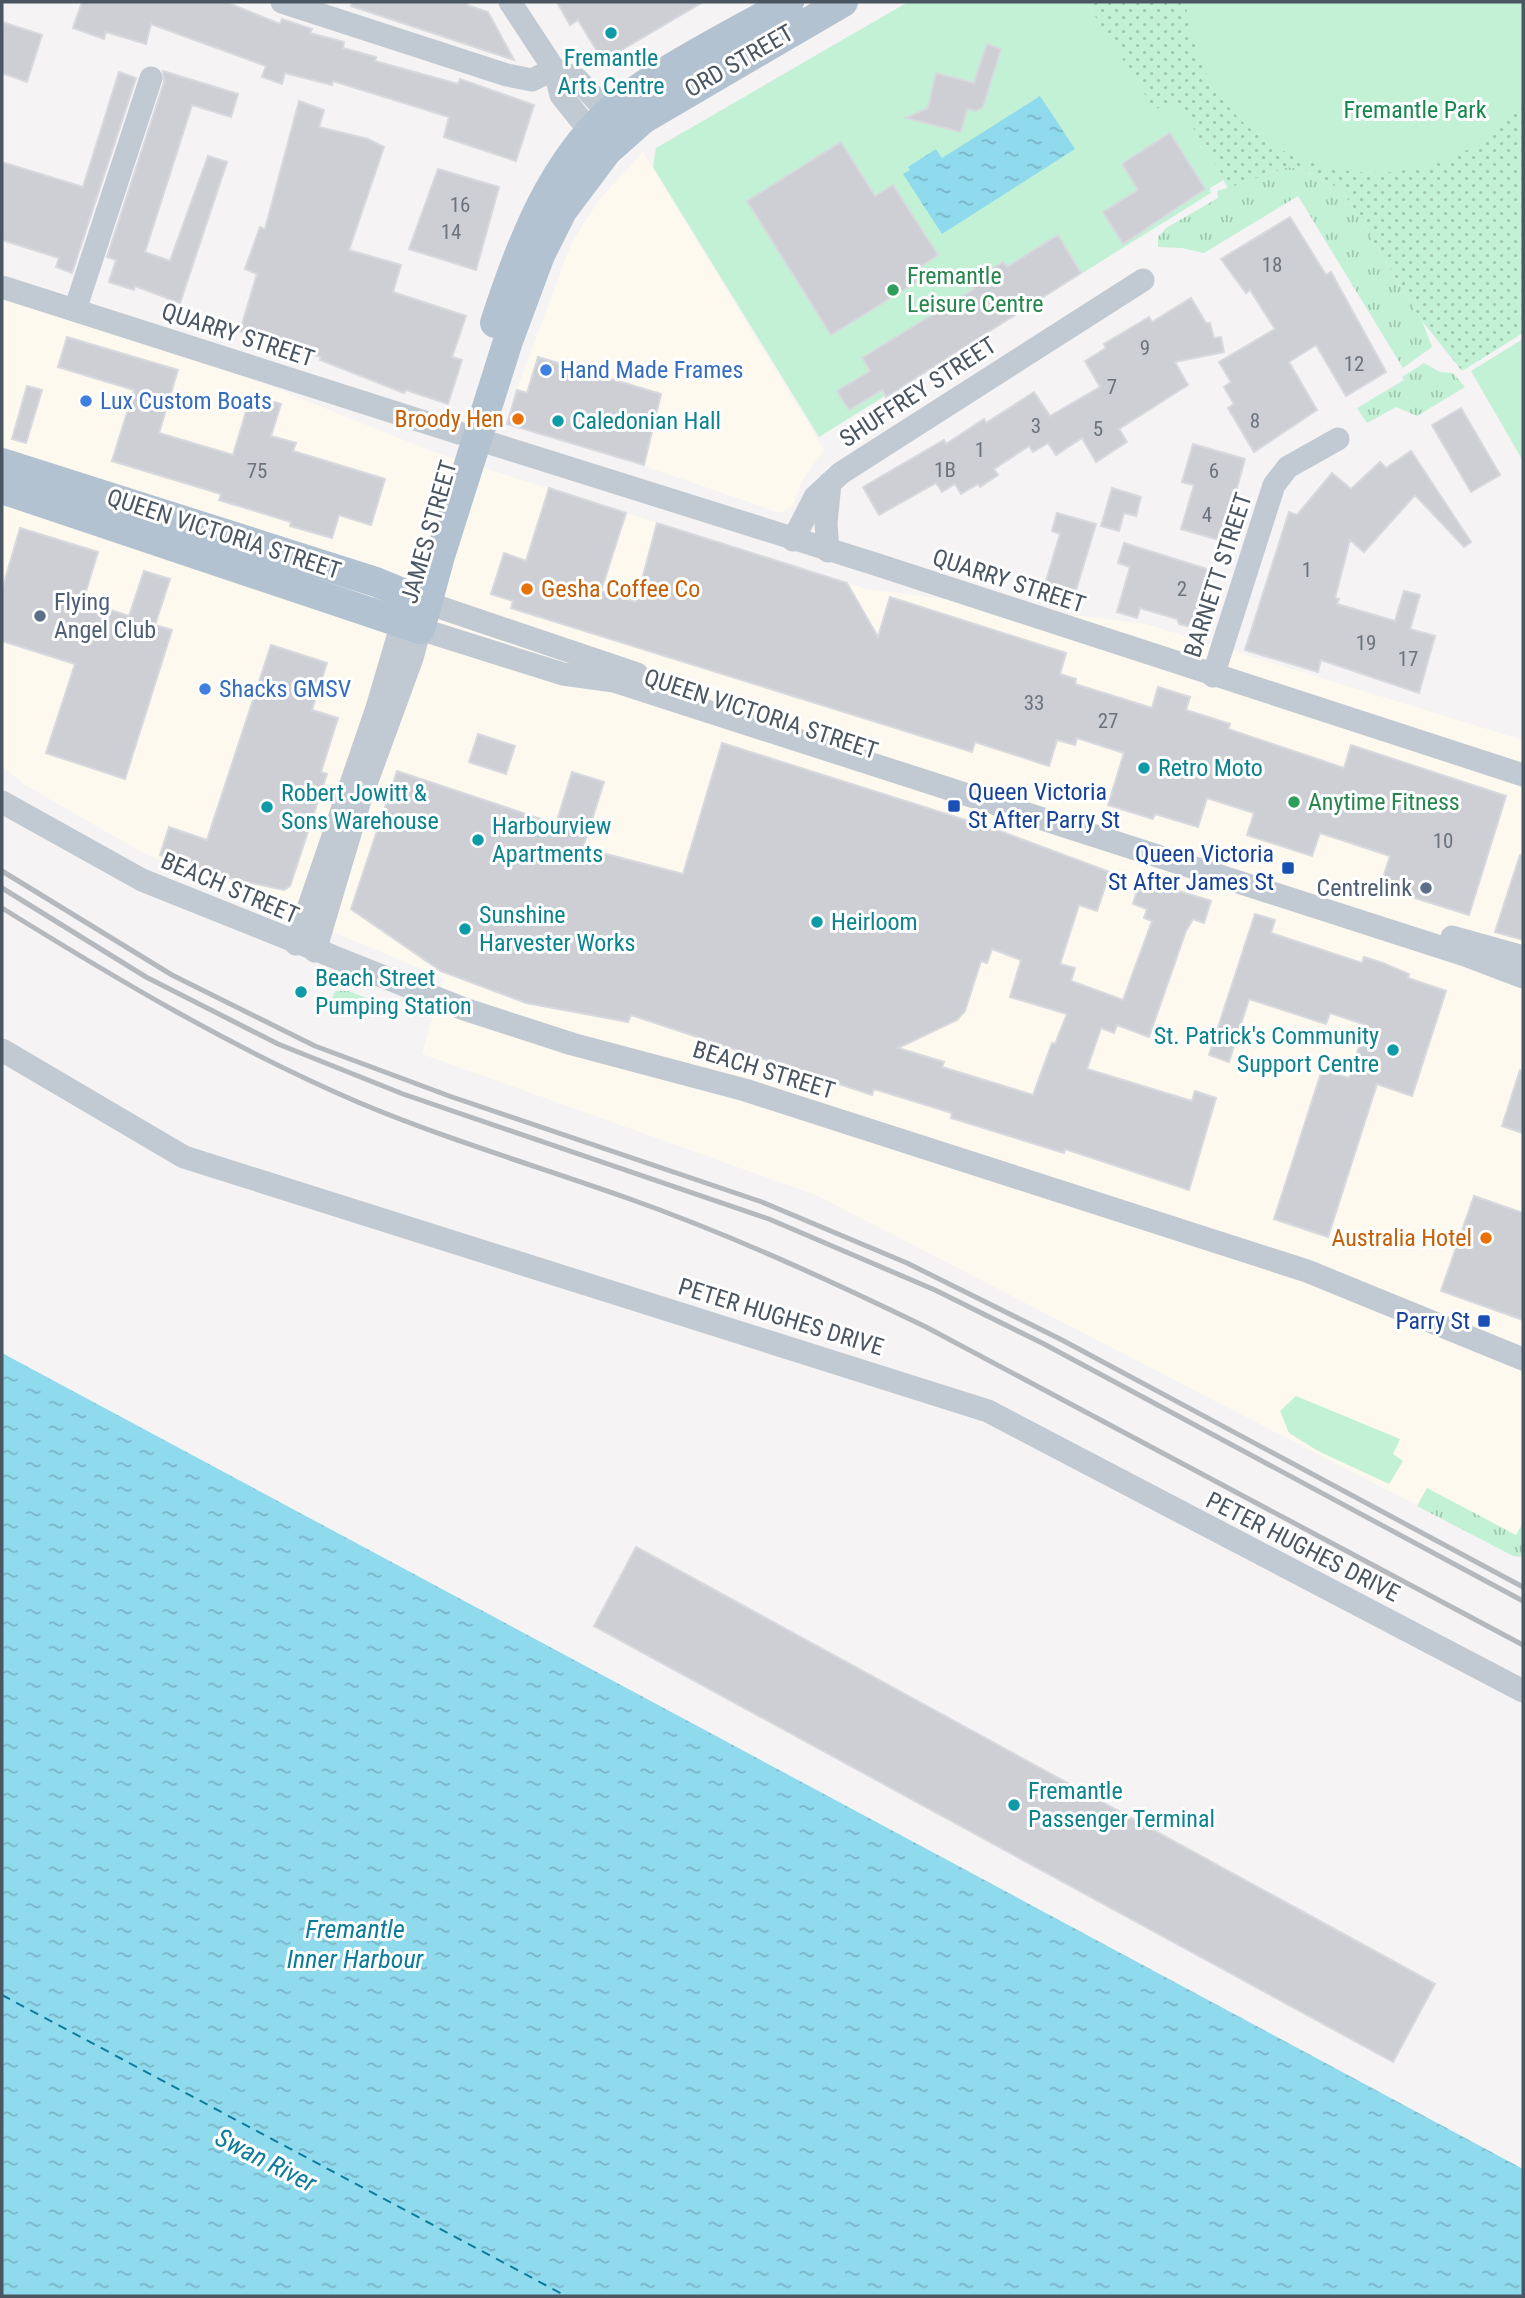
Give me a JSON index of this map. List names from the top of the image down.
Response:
{
  "streets": {
    "main road": ["ORD STREET", "JAMES STREET", "QUEEN VICTORIA STREET"],
    "street": [
      "QUARRY STREET",
      "SHUFFREY STREET",
      "BARNETT STREET",
      "BEACH STREET",
      "PETER HUGHES DRIVE"
    ]
  },
  "crossings": [
    ["ORD STREET", "JAMES STREET"],
    ["QUARRY STREET", "SHUFFREY STREET"],
    ["QUARRY STREET", "JAMES STREET"],
    ["QUARRY STREET", "BARNETT STREET"],
    ["JAMES STREET", "QUEEN VICTORIA STREET"],
    ["JAMES STREET", "BEACH STREET"]
  ],
  "water": ["Fremantle Inner Harbour", "Swan River"],
  "parks": ["Fremantle Park"],
  "places": {
    "other": [
      "Fremantle Arts Centre",
      "Fremantle Leisure Centre",
      "Hand Made Frames",
      "Lux Custom Boats",
      "Broody Hen",
      "Caledonian Hall",
      "Gesha Coffee Co",
      "Flying Angel Club",
      "Shacks GMSV",
      "Retro Moto",
      "Anytime Fitness",
      "Robert Jowitt & Sons Warehouse",
      "Harbourview Apartments",
      "Centrelink",
      "Heirloom",
      "Sunshine Harvester Works",
      "Beach Street Pumping Station",
      "St. Patrick's Community Support Centre",
      "Australia Hotel",
      "Fremantle Passenger Terminal"
    ],
    "transit": ["Queen Victoria St After Parry St", "Queen Victoria St After James St", "Parry St"]
  },
  "house_numbers": [
    "16",
    "14",
    "18",
    "9",
    "12",
    "7",
    "8",
    "3",
    "5",
    "1",
    "1B",
    "75",
    "6",
    "4",
    "1",
    "2",
    "19",
    "17",
    "33",
    "27",
    "10"
  ]
}
